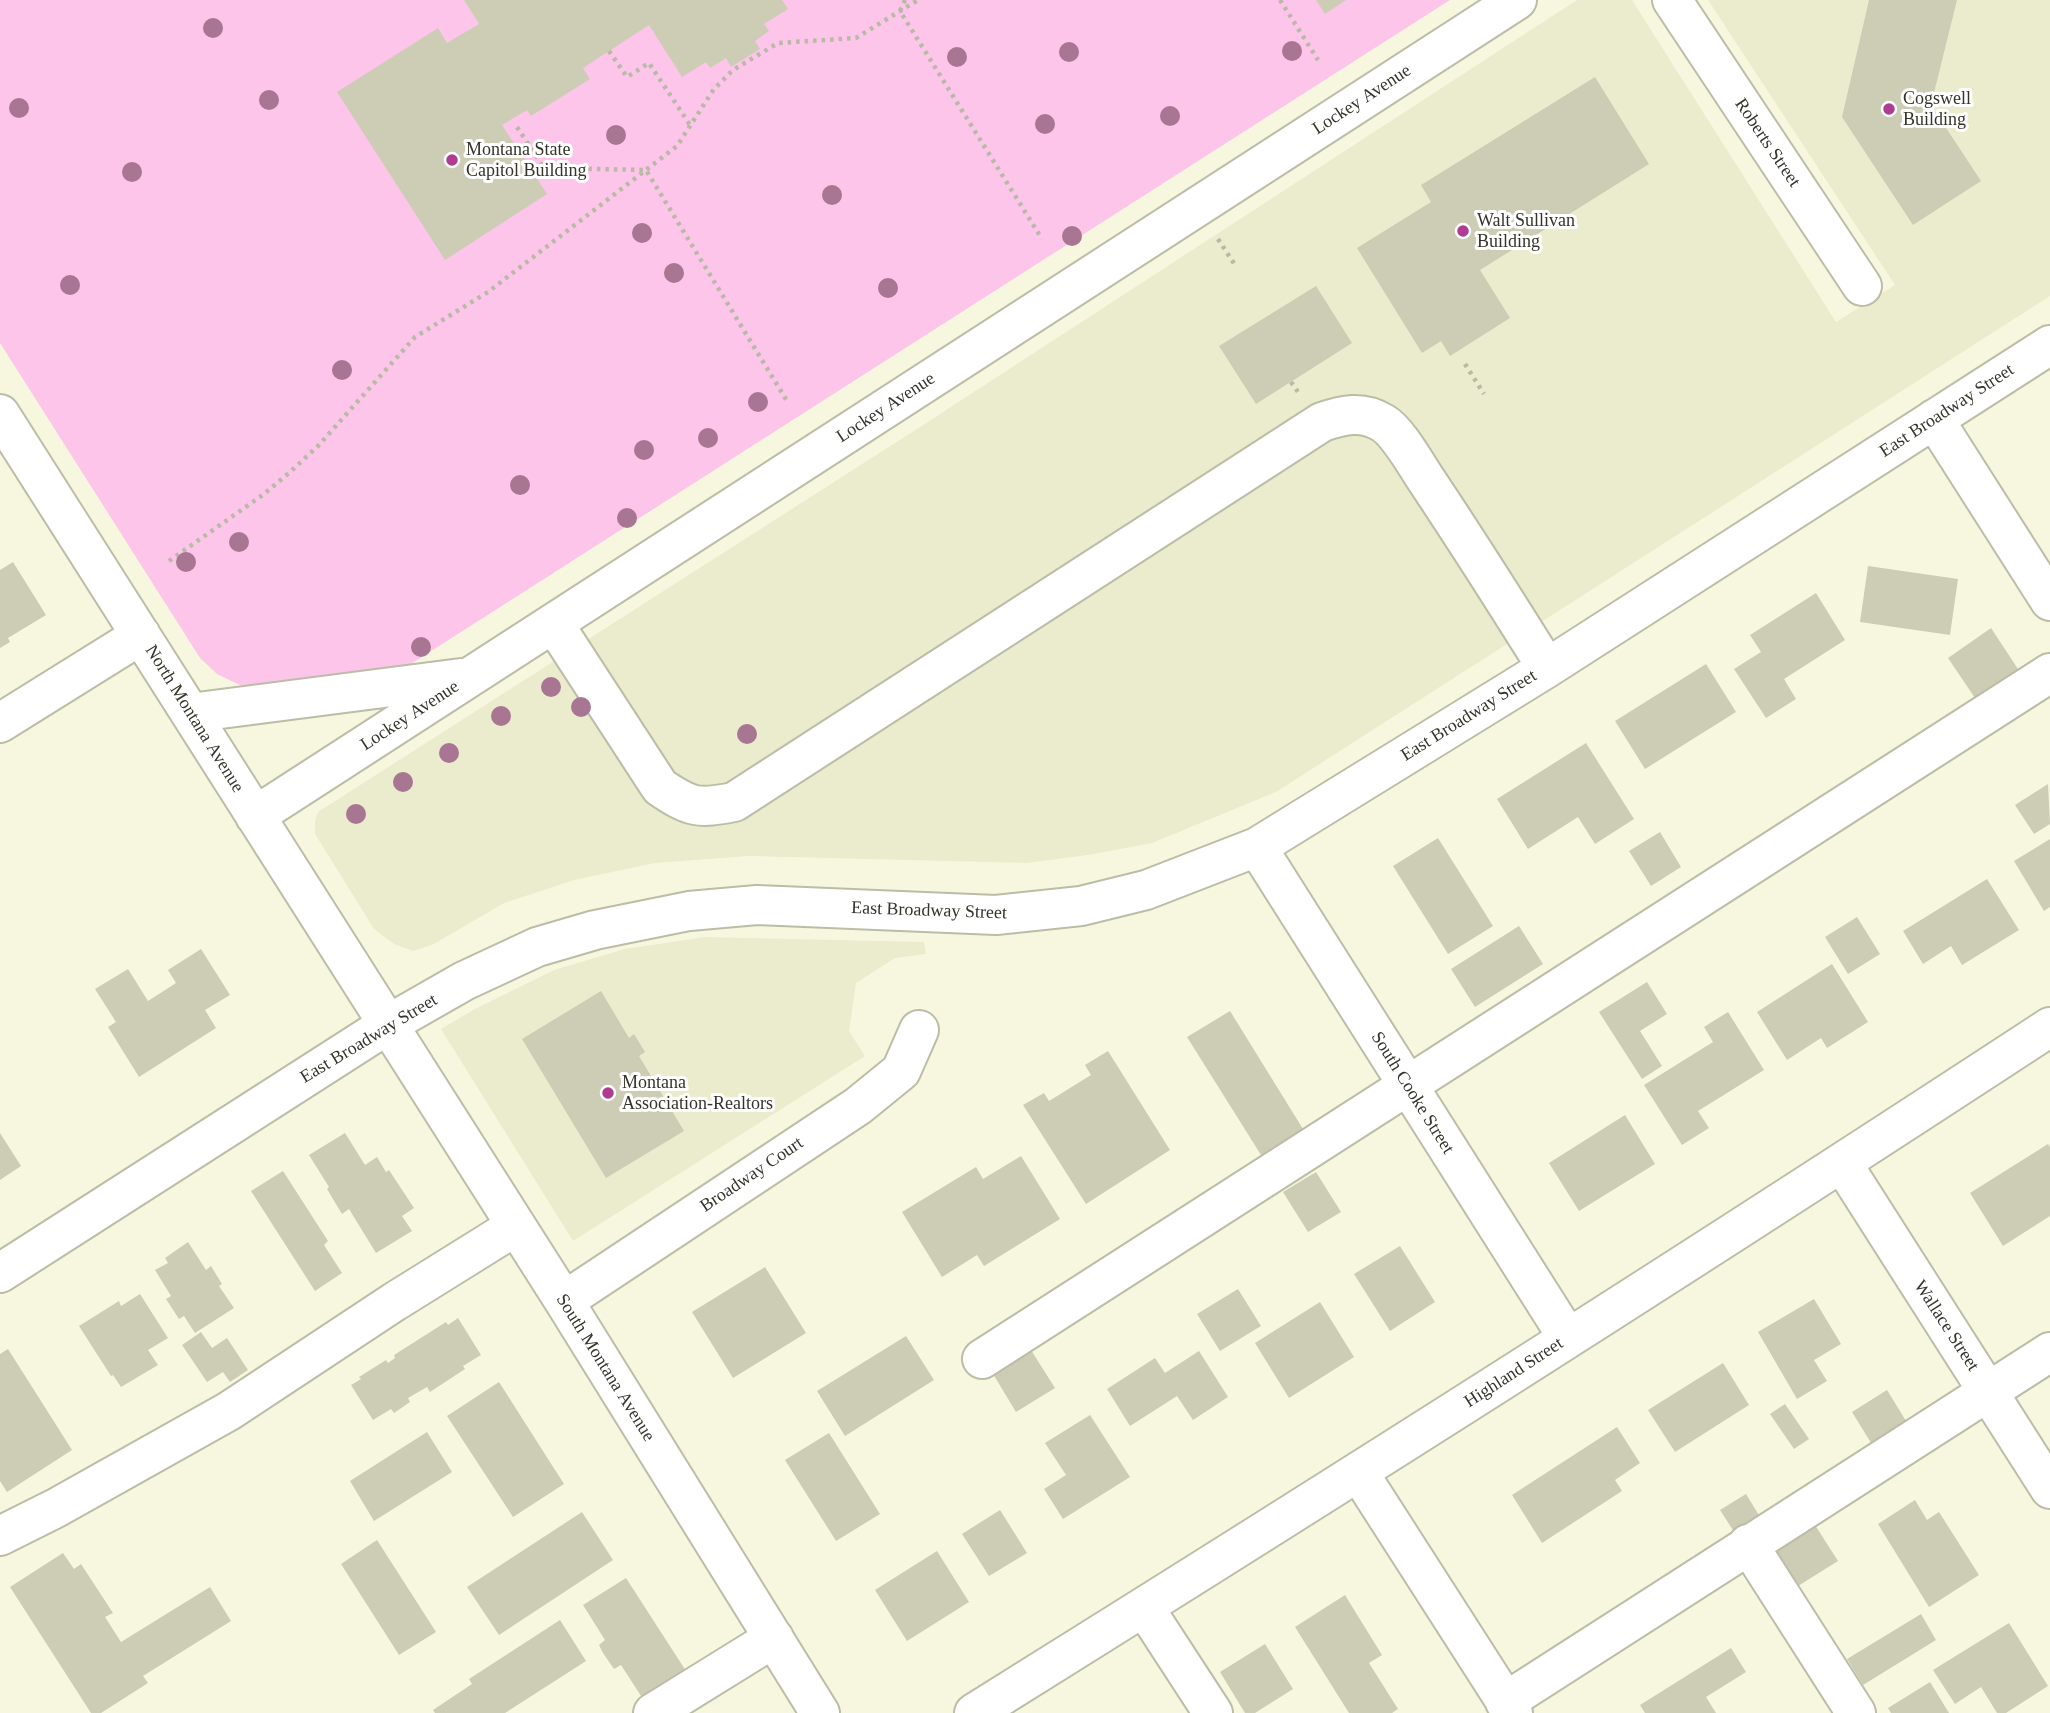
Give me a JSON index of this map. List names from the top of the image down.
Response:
{
  "streets": {
    "street": [
      "Lockey Avenue",
      "Roberts Street",
      "East Broadway Street",
      "North Montana Avenue",
      "South Cooke Street",
      "Broadway Court",
      "Wallace Street",
      "South Montana Avenue",
      "Highland Street"
    ]
  },
  "crossings": [
    ["Lockey Avenue", "North Montana Avenue"],
    ["East Broadway Street", "North Montana Avenue"],
    ["East Broadway Street", "South Cooke Street"],
    ["East Broadway Street", "South Montana Avenue"],
    ["North Montana Avenue", "South Montana Avenue"],
    ["South Cooke Street", "Highland Street"],
    ["Broadway Court", "South Montana Avenue"],
    ["Wallace Street", "Highland Street"]
  ],
  "places": [
    "Cogswell Building",
    "Montana State Capitol Building",
    "Walt Sullivan Building",
    "Montana Association-Realtors"
  ]
}
